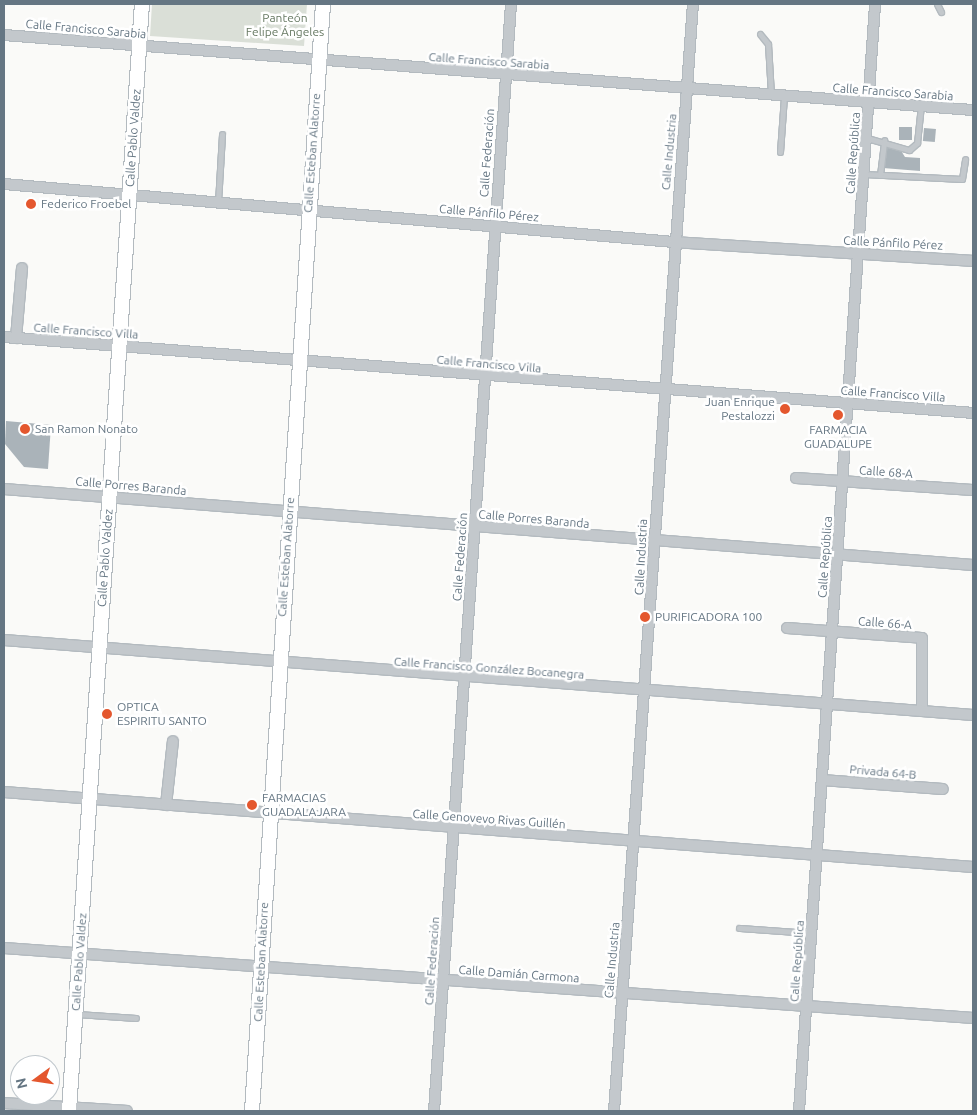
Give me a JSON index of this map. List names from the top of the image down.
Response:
{
  "streets": {
    "street": [
      "Calle Francisco Sarabia",
      "Calle Pablo Valdez",
      "Calle Industria",
      "Calle Esteban Alatorre",
      "Calle Federación",
      "Calle República",
      "Calle Pánfilo Pérez",
      "Calle Francisco Villa",
      "Calle 68-A",
      "Calle Porres Baranda",
      "Calle 66-A",
      "Calle Francisco González Bocanegra",
      "Privada 64-B",
      "Calle Genovevo Rivas Guillén",
      "Calle Damián Carmona"
    ]
  },
  "crossings": [
    ["Calle Francisco Sarabia", "Calle Pablo Valdez"],
    ["Calle Francisco Sarabia", "Calle Industria"],
    ["Calle Francisco Sarabia", "Calle Esteban Alatorre"],
    ["Calle Francisco Sarabia", "Calle Federación"],
    ["Calle Francisco Sarabia", "Calle República"],
    ["Calle Pablo Valdez", "Calle Pánfilo Pérez"],
    ["Calle Pablo Valdez", "Calle Francisco Villa"],
    ["Calle Pablo Valdez", "Calle Porres Baranda"],
    ["Calle Pablo Valdez", "Calle Francisco González Bocanegra"],
    ["Calle Pablo Valdez", "Calle Genovevo Rivas Guillén"],
    ["Calle Pablo Valdez", "Calle Damián Carmona"],
    ["Calle Industria", "Calle Pánfilo Pérez"],
    ["Calle Industria", "Calle Francisco Villa"],
    ["Calle Industria", "Calle Porres Baranda"],
    ["Calle Industria", "Calle Francisco González Bocanegra"],
    ["Calle Industria", "Calle Genovevo Rivas Guillén"],
    ["Calle Industria", "Calle Damián Carmona"],
    ["Calle Esteban Alatorre", "Calle Pánfilo Pérez"],
    ["Calle Esteban Alatorre", "Calle Francisco Villa"],
    ["Calle Esteban Alatorre", "Calle Porres Baranda"],
    ["Calle Esteban Alatorre", "Calle Francisco González Bocanegra"],
    ["Calle Esteban Alatorre", "Calle Genovevo Rivas Guillén"],
    ["Calle Esteban Alatorre", "Calle Damián Carmona"],
    ["Calle Federación", "Calle Pánfilo Pérez"],
    ["Calle Federación", "Calle Francisco Villa"],
    ["Calle Federación", "Calle Porres Baranda"],
    ["Calle Federación", "Calle Francisco González Bocanegra"],
    ["Calle Federación", "Calle Genovevo Rivas Guillén"],
    ["Calle Federación", "Calle Damián Carmona"],
    ["Calle República", "Calle Pánfilo Pérez"],
    ["Calle República", "Calle Francisco Villa"],
    ["Calle República", "Calle 68-A"],
    ["Calle República", "Calle Porres Baranda"],
    ["Calle República", "Calle 66-A"],
    ["Calle República", "Calle Francisco González Bocanegra"],
    ["Calle República", "Privada 64-B"],
    ["Calle República", "Calle Genovevo Rivas Guillén"],
    ["Calle República", "Calle Damián Carmona"],
    ["Calle 66-A", "Calle Francisco González Bocanegra"]
  ],
  "parks": ["Panteón Felipe Ángeles"],
  "places": [
    "Federico Froebel",
    "Juan Enrique Pestalozzi",
    "FARMACIA GUADALUPE",
    "San Ramon Nonato",
    "PURIFICADORA 100",
    "OPTICA ESPIRITU SANTO",
    "FARMACIAS GUADALAJARA"
  ],
  "north": "left"
}
